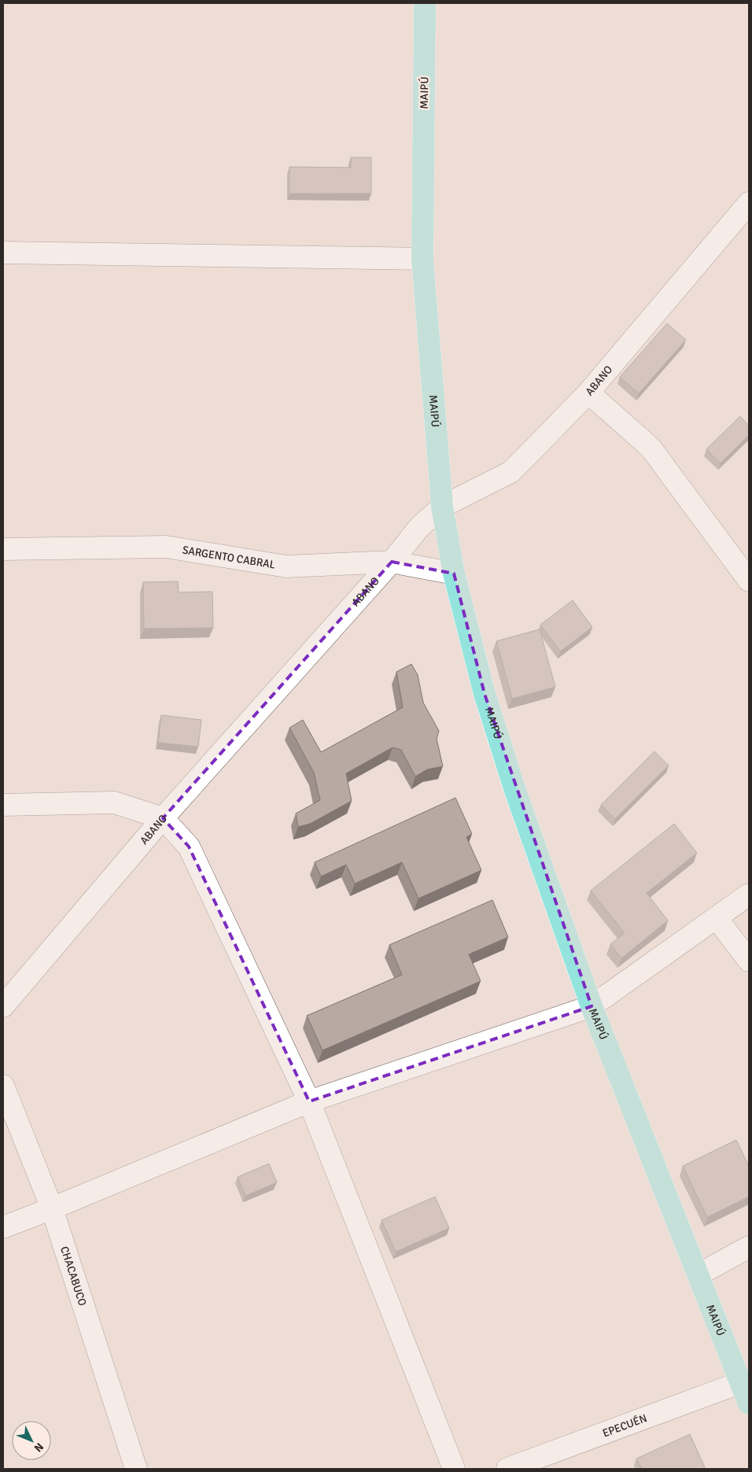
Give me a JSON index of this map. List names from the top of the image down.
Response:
{
  "streets": {
    "main road": ["MAIPÚ"],
    "street": [
      "ABANO",
      "SARGENTO CABRAL",
      "CHACABUCO",
      "EPECUÉN"
    ]
  },
  "crossings": [
    ["MAIPÚ", "ABANO"],
    ["MAIPÚ", "SARGENTO CABRAL"],
    ["MAIPÚ", "EPECUÉN"],
    ["ABANO", "SARGENTO CABRAL"]
  ],
  "north": "bottom right"
}
